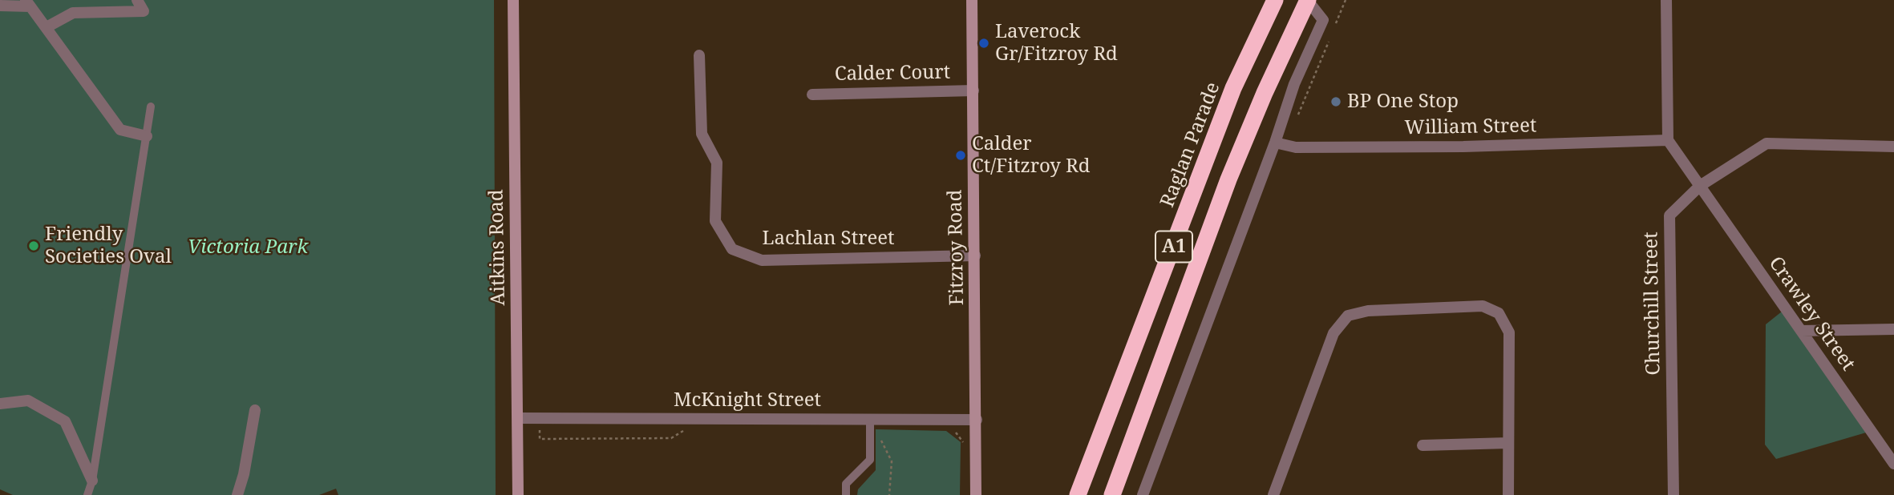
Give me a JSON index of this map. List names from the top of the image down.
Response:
{
  "streets": {
    "highway": ["Raglan Parade", "A1"],
    "street": [
      "Calder Court",
      "William Street",
      "Lachlan Street",
      "Aitkins Road",
      "Fitzroy Road",
      "Churchill Street",
      "Crawley Street",
      "McKnight Street"
    ]
  },
  "crossings": [
    ["Calder Court", "Fitzroy Road"],
    ["Lachlan Street", "Fitzroy Road"],
    ["Aitkins Road", "McKnight Street"],
    ["Fitzroy Road", "McKnight Street"],
    ["Churchill Street", "Crawley Street"]
  ],
  "parks": ["Victoria Park"],
  "places": [
    "Laverock Gr/Fitzroy Rd",
    "BP One Stop",
    "Calder Ct/Fitzroy Rd",
    "Friendly Societies Oval"
  ]
}
